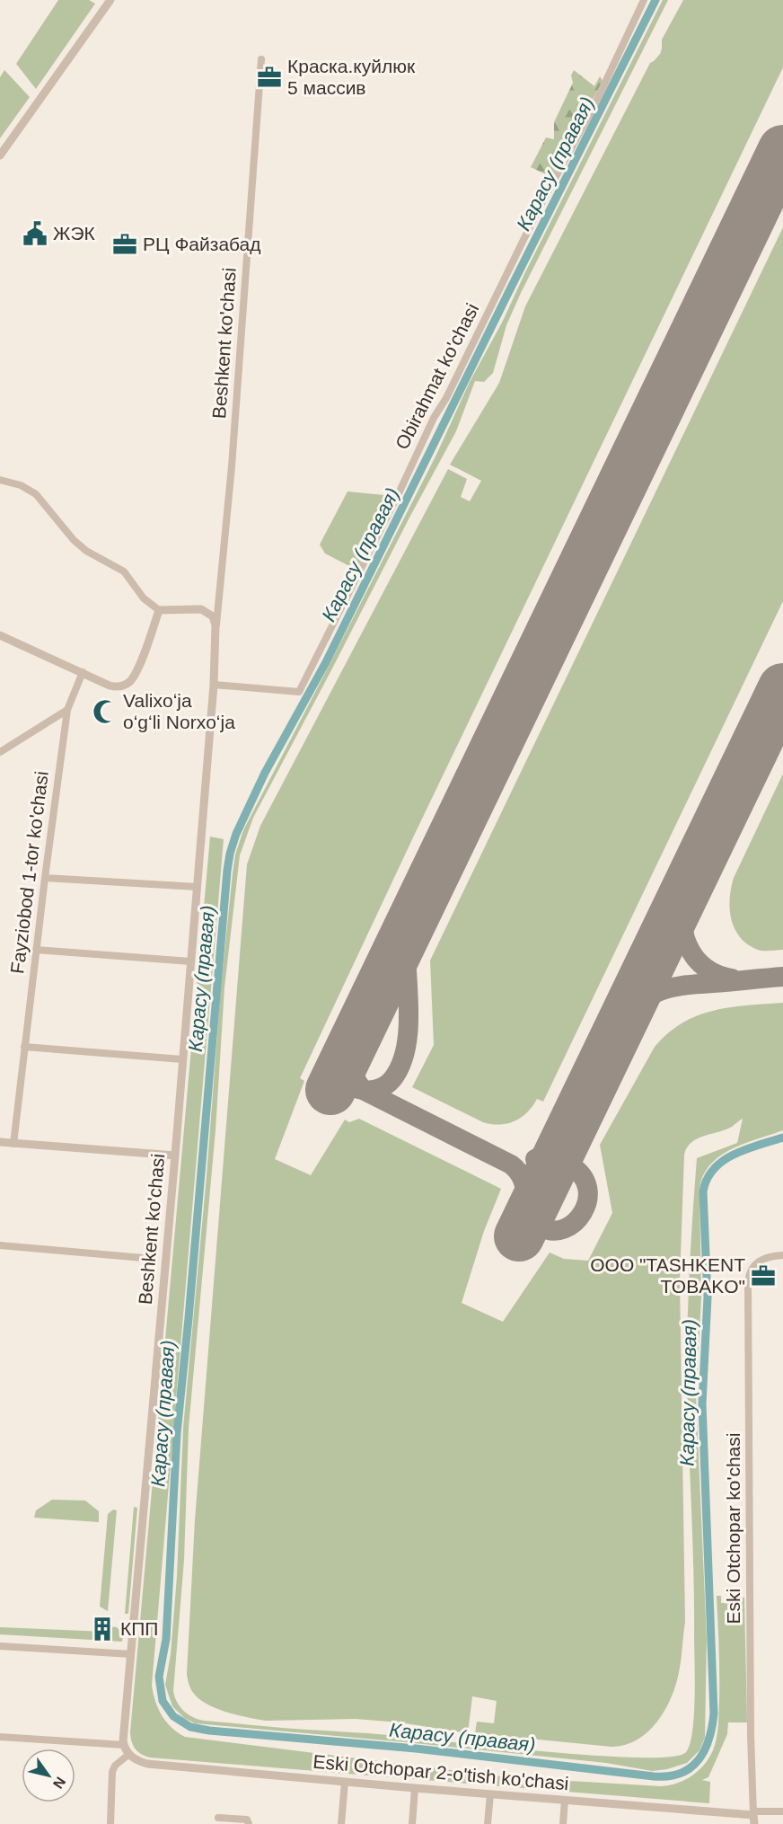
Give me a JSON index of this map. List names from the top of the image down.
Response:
{
  "streets": {
    "street": [
      "Beshkent ko'chasi",
      "Obirahmat ko'chasi",
      "Fayziobod 1-tor ko'chasi",
      "Eski Otchopar ko'chasi",
      "Eski Otchopar 2-o'tish ko'chasi"
    ]
  },
  "crossings": [
    ["Beshkent ko'chasi", "Obirahmat ko'chasi"],
    ["Eski Otchopar ko'chasi", "Eski Otchopar 2-o'tish ko'chasi"]
  ],
  "water": ["Карасу (правая)"],
  "places": {
    "office": ["Краска.куйлюк 5 массив", "РЦ Файзабад", "OOO \"TASHKENT TOBAKO\""],
    "public building": ["ЖЭК"],
    "mosque": ["Valixoʻja oʻgʻli Norxoʻja"],
    "building": ["КПП"]
  },
  "north": "bottom right"
}
